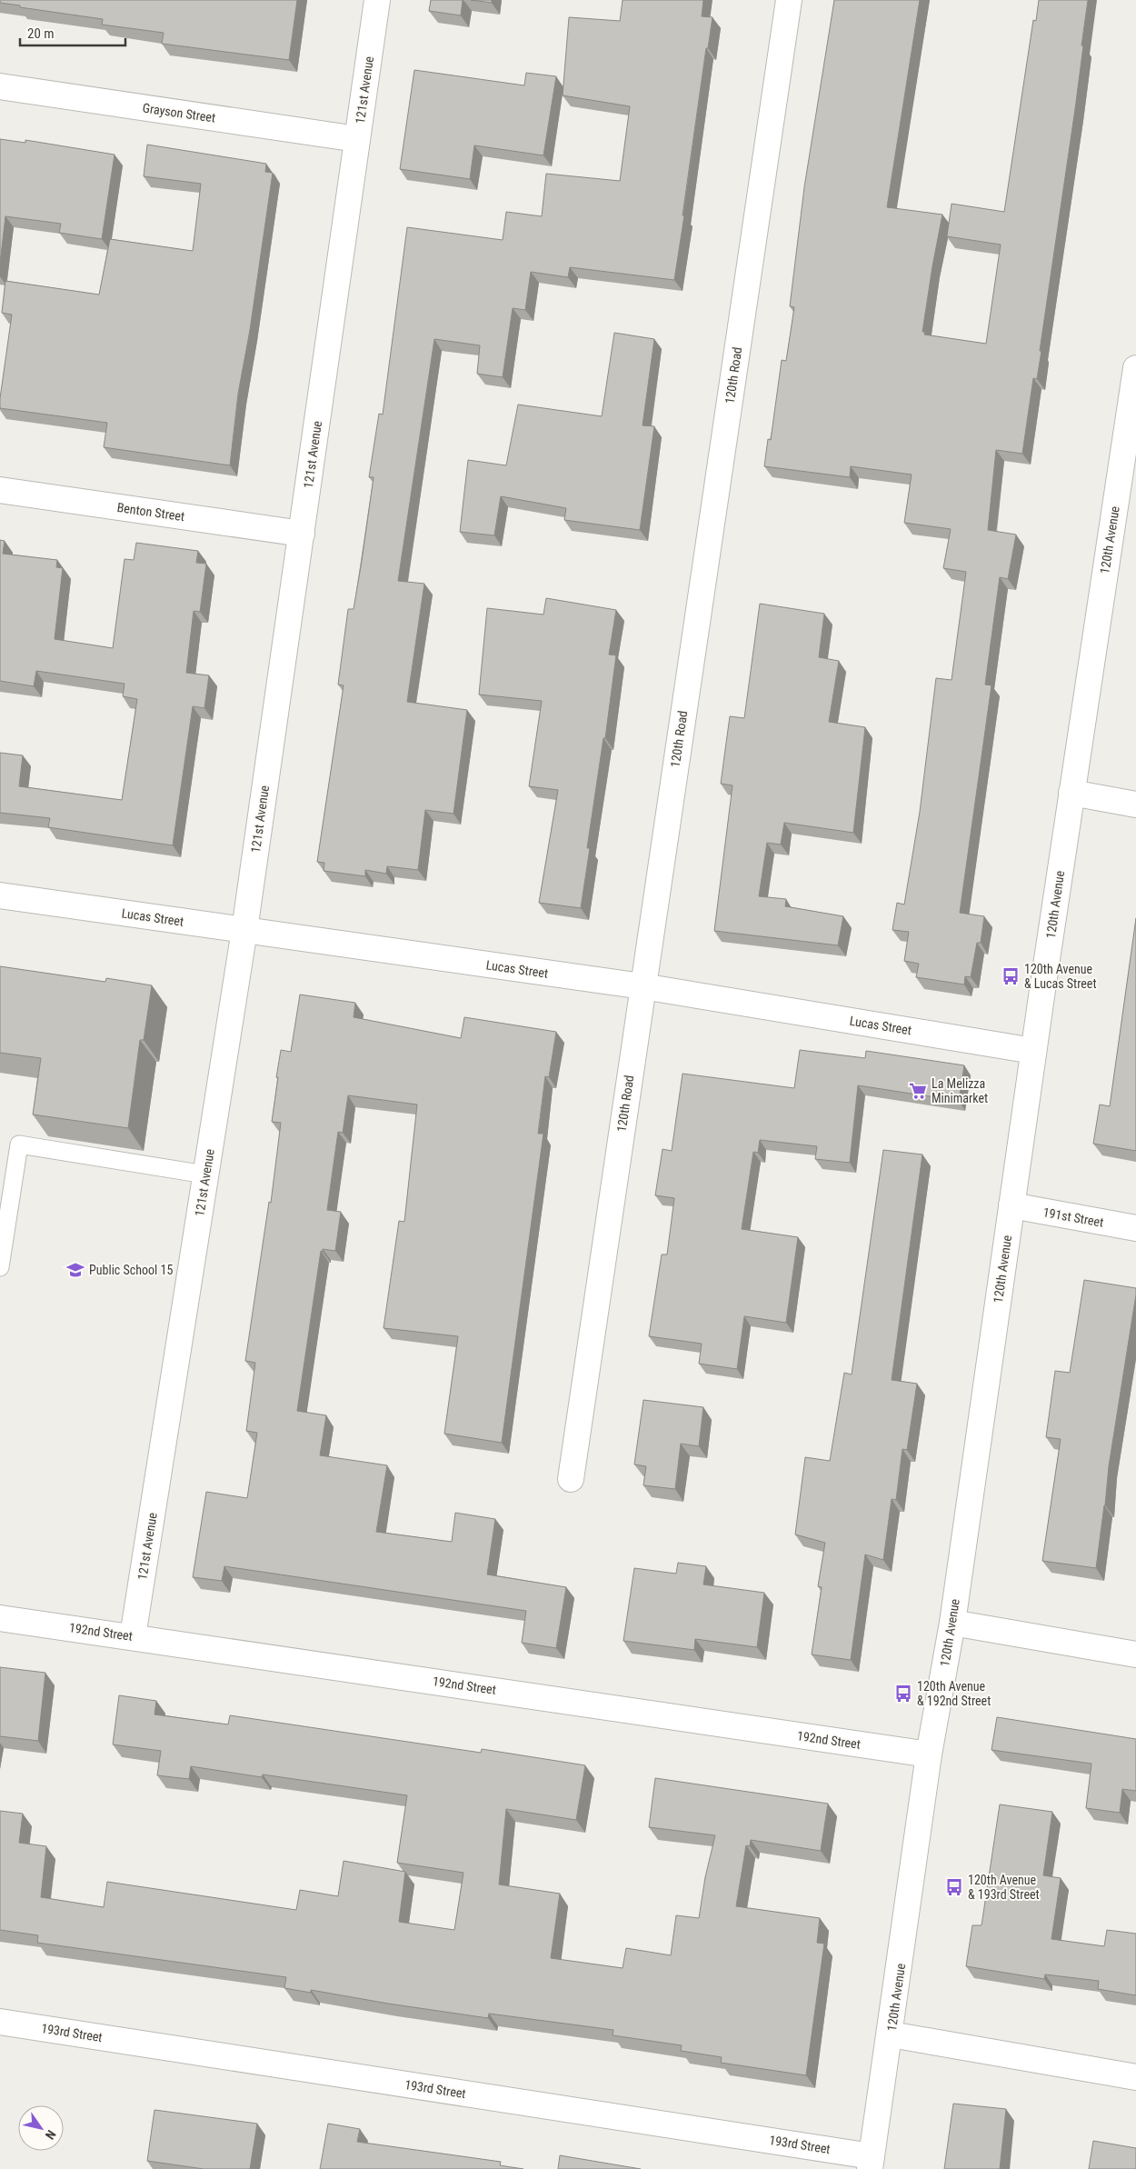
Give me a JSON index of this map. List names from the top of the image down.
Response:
{
  "streets": {
    "street": [
      "121st Avenue",
      "Grayson Street",
      "120th Road",
      "Benton Street",
      "120th Avenue",
      "Lucas Street",
      "191st Street",
      "192nd Street",
      "193rd Street"
    ]
  },
  "crossings": [
    ["121st Avenue", "Grayson Street"],
    ["121st Avenue", "Benton Street"],
    ["121st Avenue", "Lucas Street"],
    ["121st Avenue", "192nd Street"],
    ["120th Road", "Lucas Street"],
    ["120th Avenue", "Lucas Street"],
    ["120th Avenue", "191st Street"],
    ["120th Avenue", "192nd Street"],
    ["120th Avenue", "193rd Street"]
  ],
  "places": {
    "bus stop": ["120th Avenue & Lucas Street", "120th Avenue & 192nd Street", "120th Avenue & 193rd Street"],
    "supermarket": ["La Melizza Minimarket"],
    "school or university": ["Public School 15"]
  },
  "scale_bar": "20 m",
  "north": "bottom right"
}
